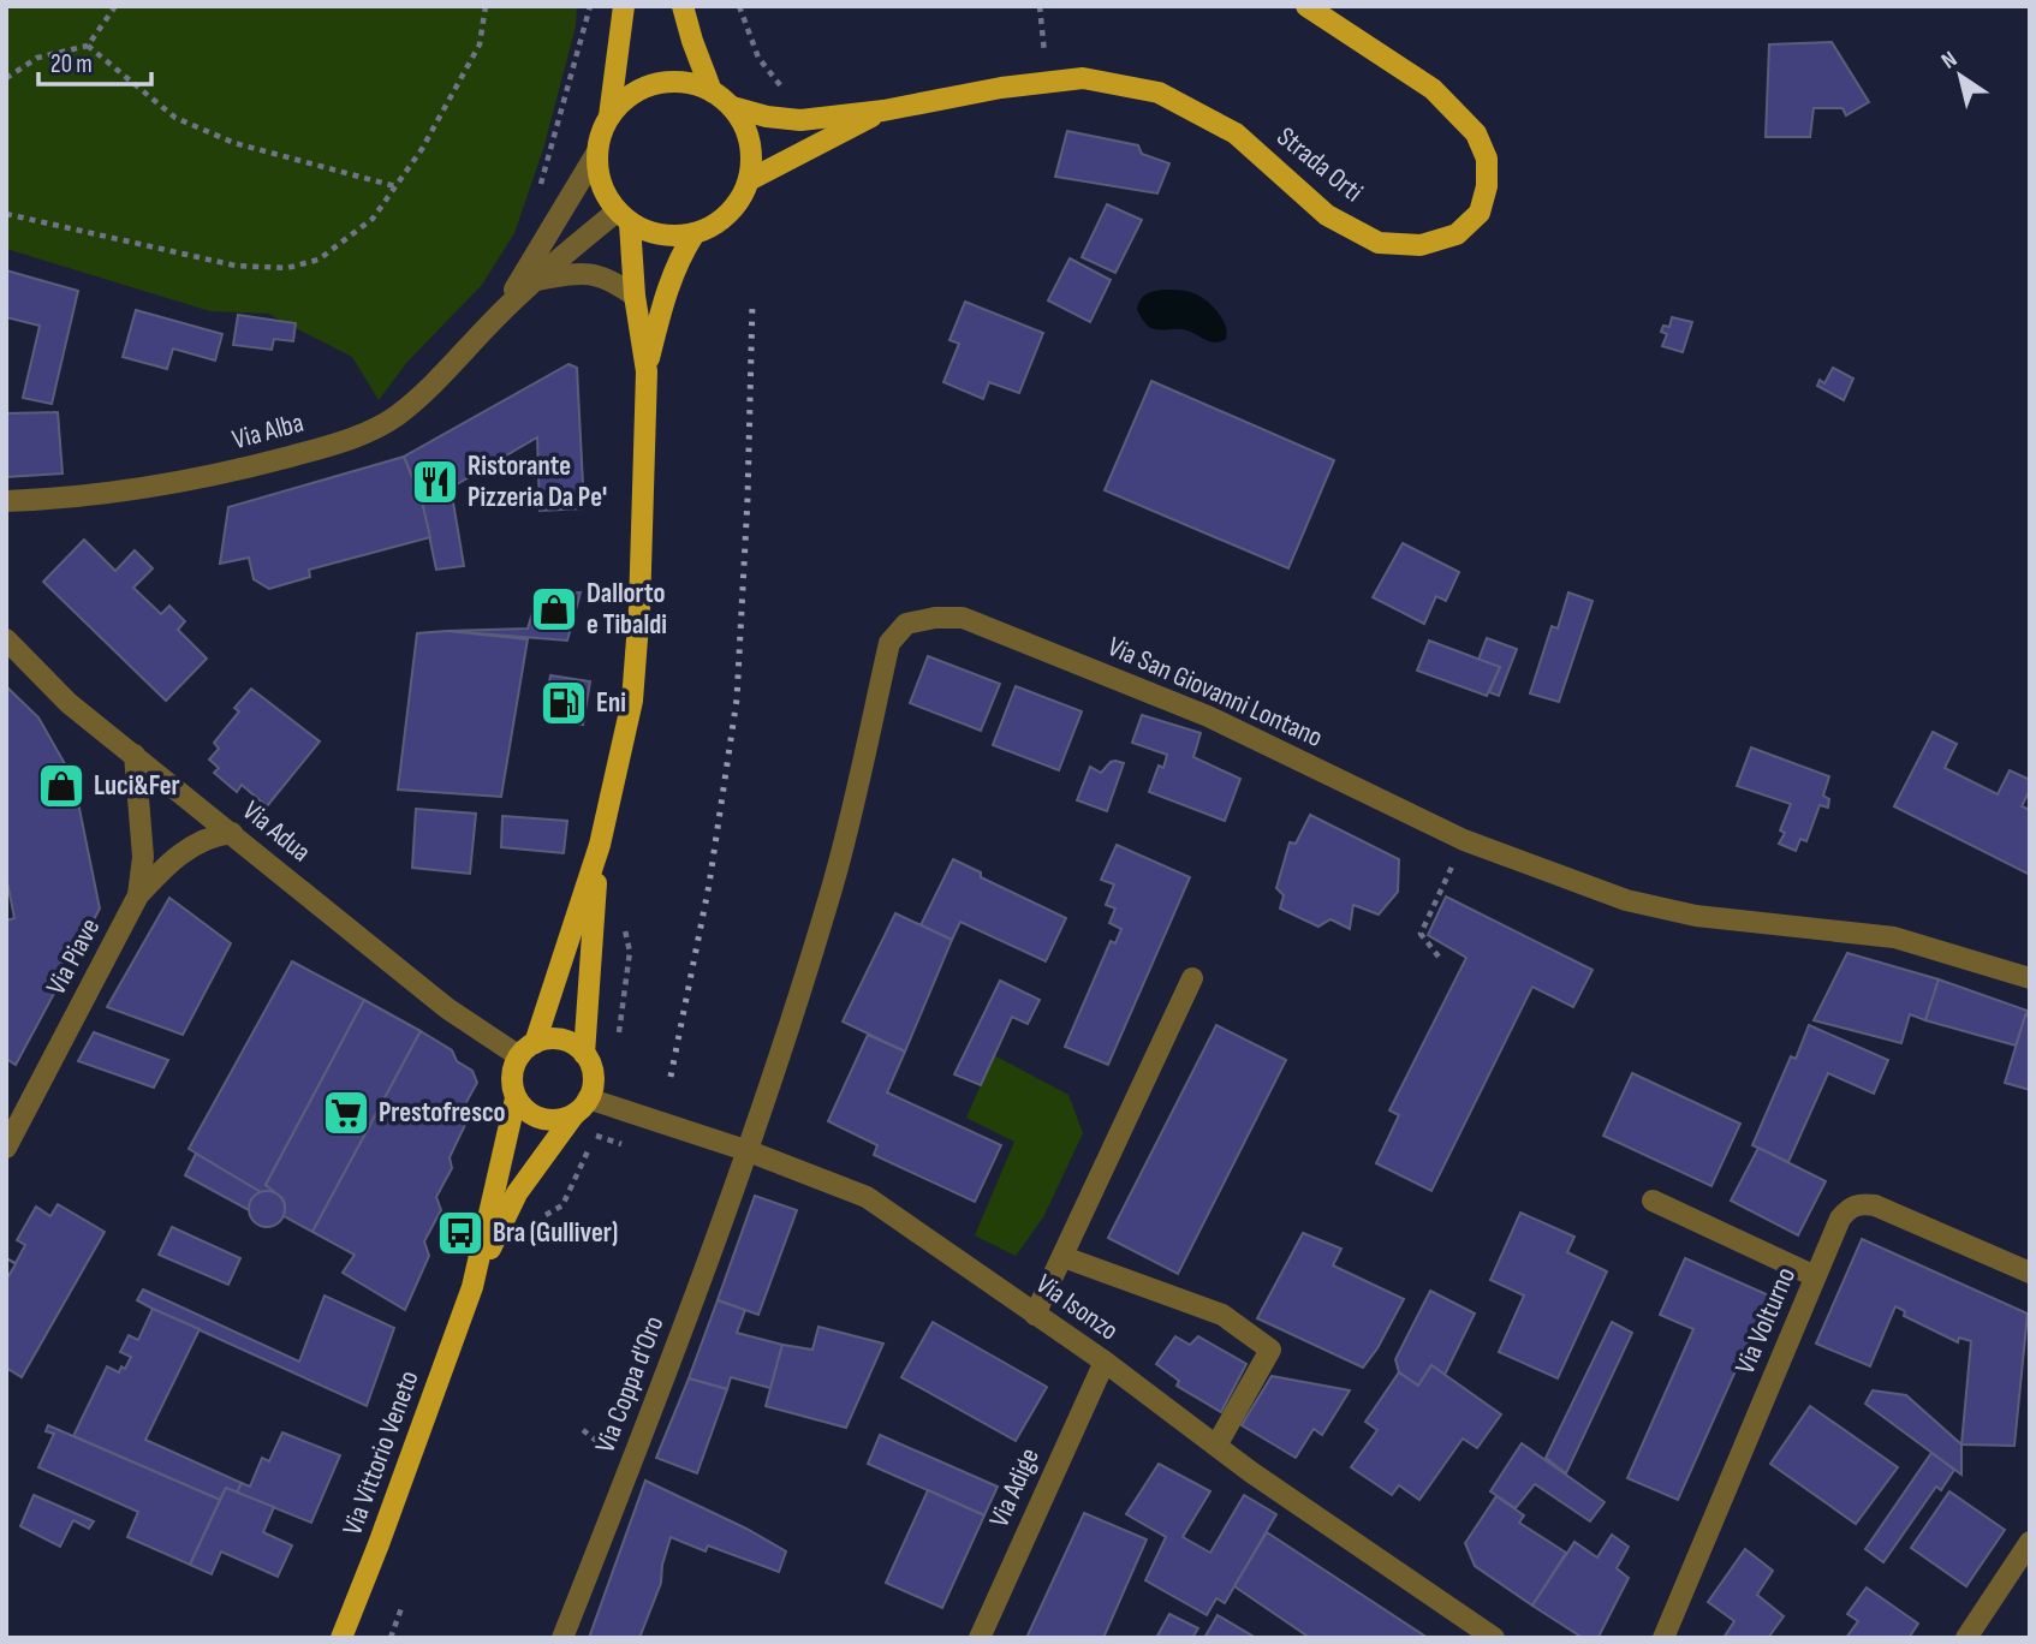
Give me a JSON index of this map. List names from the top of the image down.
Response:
{
  "streets": {
    "main road": ["Strada Orti", "Via Vittorio Veneto"],
    "street": [
      "Via Alba",
      "Via San Giovanni Lontano",
      "Via Adua",
      "Via Piave",
      "Via Isonzo",
      "Via Volturno",
      "Via Coppa d'Oro",
      "Via Adige"
    ]
  },
  "crossings": [
    ["Strada Orti", "Via Alba"],
    ["Via San Giovanni Lontano", "Via Isonzo"],
    ["Via San Giovanni Lontano", "Via Coppa d'Oro"],
    ["Via Adua", "Via Piave"],
    ["Via Adua", "Via Isonzo"],
    ["Via Adua", "Via Vittorio Veneto"],
    ["Via Isonzo", "Via Coppa d'Oro"],
    ["Via Isonzo", "Via Vittorio Veneto"],
    ["Via Isonzo", "Via Adige"]
  ],
  "places": {
    "restaurant": ["Ristorante Pizzeria Da Pe'"],
    "shop": ["Dallorto e Tibaldi", "Luci&Fer"],
    "fuel station": ["Eni"],
    "supermarket": ["Prestofresco"],
    "bus stop": ["Bra (Gulliver)"]
  },
  "scale_bar": "20 m",
  "north": "top left"
}
